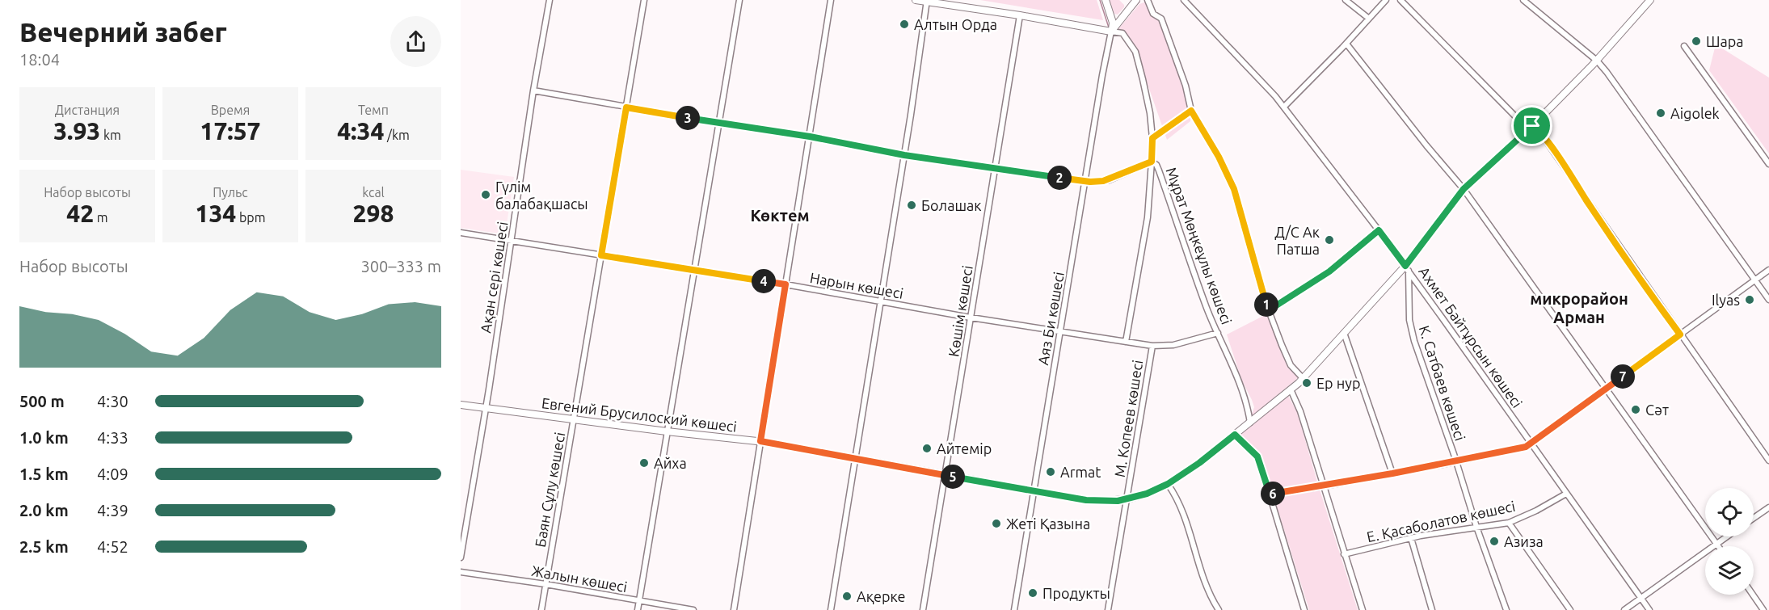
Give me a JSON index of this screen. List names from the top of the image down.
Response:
{
  "streets": {
    "main road": ["Евгений Брусилоский көшесі"],
    "street": [
      "Мұрат Мөңкеұлы көшесі",
      "Ақан сері көшесі",
      "Нарын көшесі",
      "Көшім көшесі",
      "Аяз Би көшесі",
      "Ахмет Байтұрсын көшесі",
      "К. Сатбаев көшесі",
      "М. Копеев көшесі",
      "Баян Сұлу көшесі",
      "Е. Қасаболатов көшесі",
      "Жалын көшесі"
    ]
  },
  "crossings": [
    ["Мұрат Мөңкеұлы көшесі", "Нарын көшесі"],
    ["Мұрат Мөңкеұлы көшесі", "Аяз Би көшесі"],
    ["Мұрат Мөңкеұлы көшесі", "Евгений Брусилоский көшесі"],
    ["Ақан сері көшесі", "Нарын көшесі"],
    ["Ақан сері көшесі", "Евгений Брусилоский көшесі"],
    ["Нарын көшесі", "Көшім көшесі"],
    ["Нарын көшесі", "Аяз Би көшесі"],
    ["Нарын көшесі", "М. Копеев көшесі"],
    ["Нарын көшесі", "Баян Сұлу көшесі"],
    ["Көшім көшесі", "Евгений Брусилоский көшесі"],
    ["Аяз Би көшесі", "Евгений Брусилоский көшесі"],
    ["Ахмет Байтұрсын көшесі", "К. Сатбаев көшесі"],
    ["Ахмет Байтұрсын көшесі", "Евгений Брусилоский көшесі"],
    ["Ахмет Байтұрсын көшесі", "Е. Қасаболатов көшесі"],
    ["К. Сатбаев көшесі", "Евгений Брусилоский көшесі"],
    ["К. Сатбаев көшесі", "Е. Қасаболатов көшесі"],
    ["Евгений Брусилоский көшесі", "М. Копеев көшесі"],
    ["Евгений Брусилоский көшесі", "Баян Сұлу көшесі"],
    ["Баян Сұлу көшесі", "Жалын көшесі"]
  ],
  "districts": ["Көктем", "микрорайон Арман"],
  "places": [
    "Алтын Орда",
    "Шара",
    "Aigolek",
    "Гүлім балабақшасы",
    "Болашак",
    "Д/С Ак Патша",
    "Ilyas",
    "Ер нур",
    "Сәт",
    "Айтемір",
    "Айха",
    "Armat",
    "Жеті Қазына",
    "Азиза",
    "Продукты",
    "Ақерке"
  ],
  "page": {
    "heading": ["Вечерний забег", "18:04"],
    "stats": [
      ["Дистанция", "3.93 km"],
      ["Время", "17:57"],
      ["Темп", "4:34 /km"],
      ["Набор высоты", "42 m"],
      ["Пульс", "134 bpm"],
      ["kcal", "298"]
    ],
    "pins": [
      "3",
      "2",
      "4",
      "1",
      "7",
      "5",
      "6"
    ],
    "chart": ["Набор высоты", "300–333 m"],
    "list": [
      {
        "name": "500 m",
        "note": "4:30"
      },
      {
        "name": "1.0 km",
        "note": "4:33"
      },
      {
        "name": "1.5 km",
        "note": "4:09"
      },
      {
        "name": "2.0 km",
        "note": "4:39"
      },
      {
        "name": "2.5 km",
        "note": "4:52"
      }
    ]
  }
}
